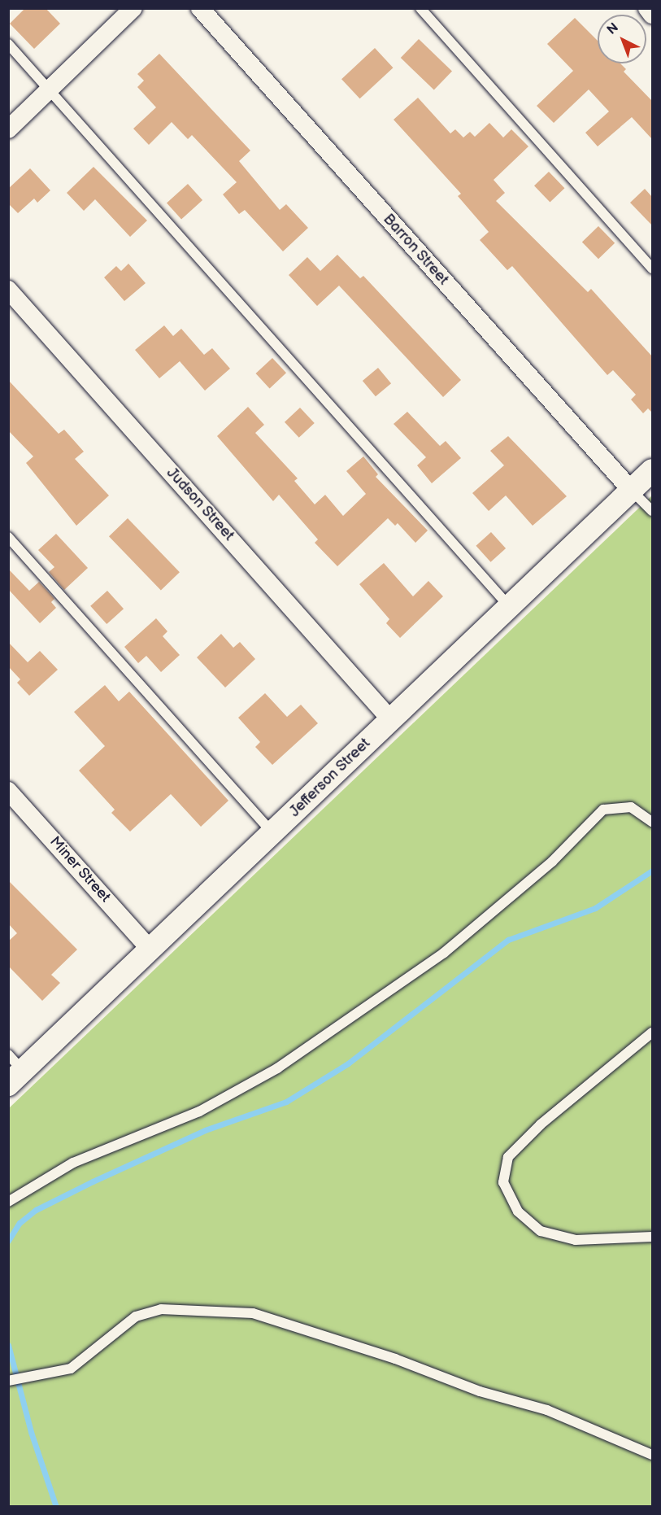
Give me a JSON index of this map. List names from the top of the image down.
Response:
{
  "streets": {
    "street": [
      "Barron Street",
      "Judson Street",
      "Jefferson Street",
      "Miner Street"
    ]
  },
  "crossings": [
    ["Barron Street", "Jefferson Street"],
    ["Judson Street", "Jefferson Street"],
    ["Jefferson Street", "Miner Street"]
  ],
  "north": "top left"
}
